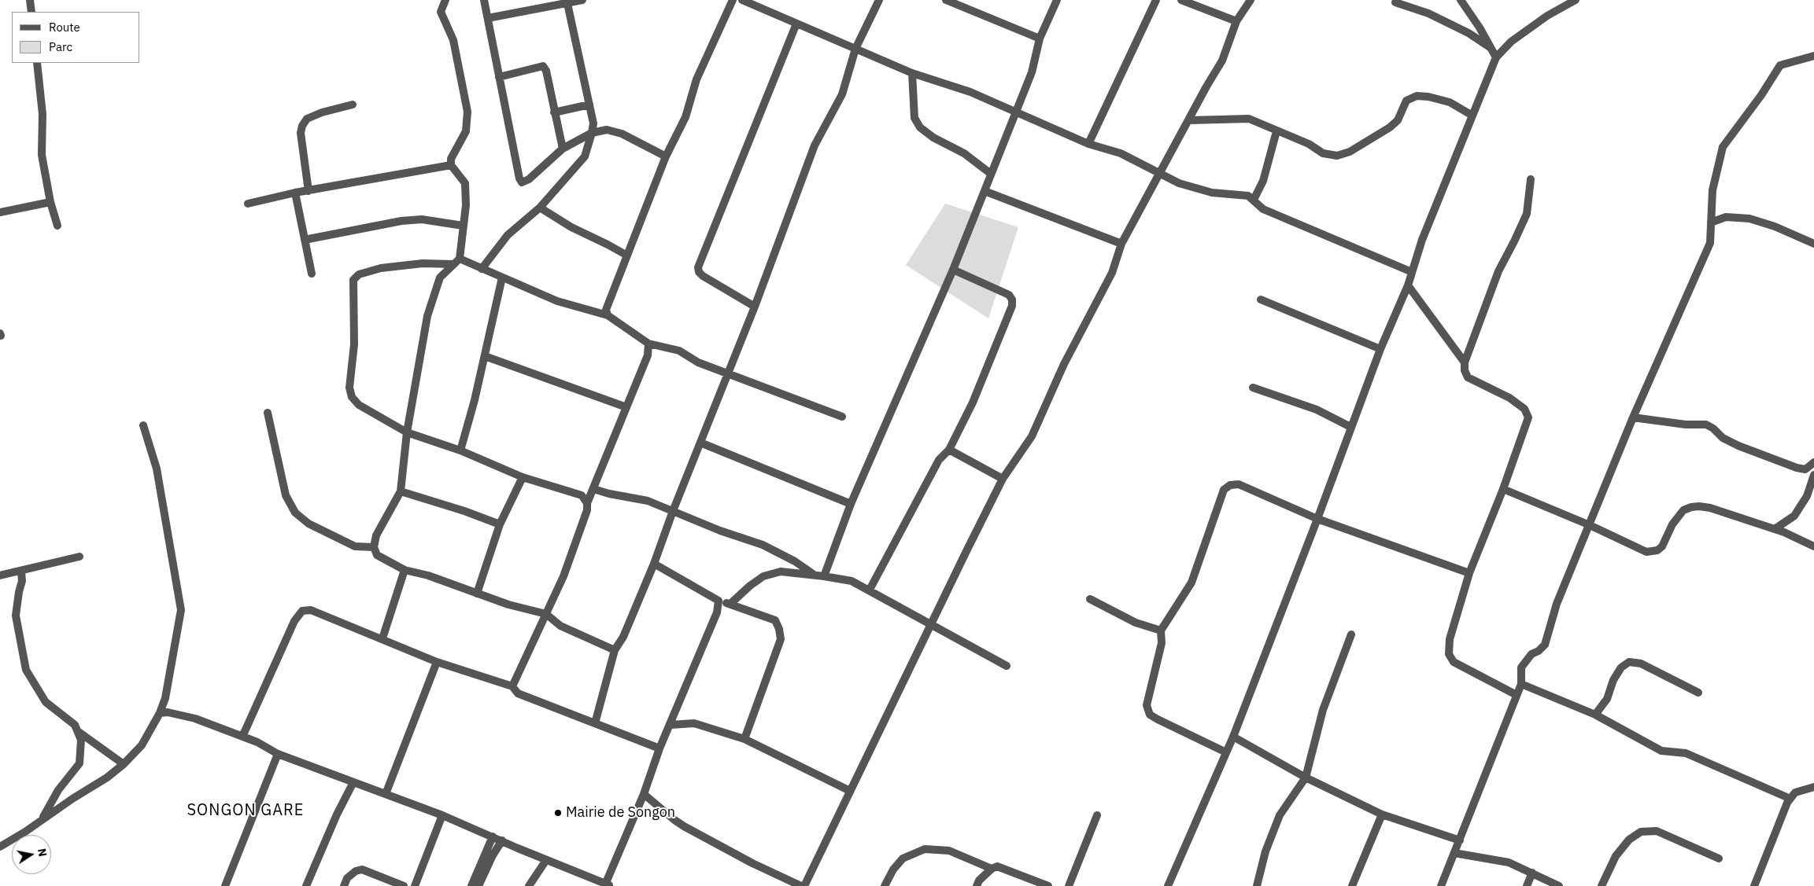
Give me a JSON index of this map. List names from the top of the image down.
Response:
{
  "districts": ["SONGON GARE"],
  "places": ["Mairie de Songon"],
  "legend": ["Route", "Parc"],
  "north": "right"
}
